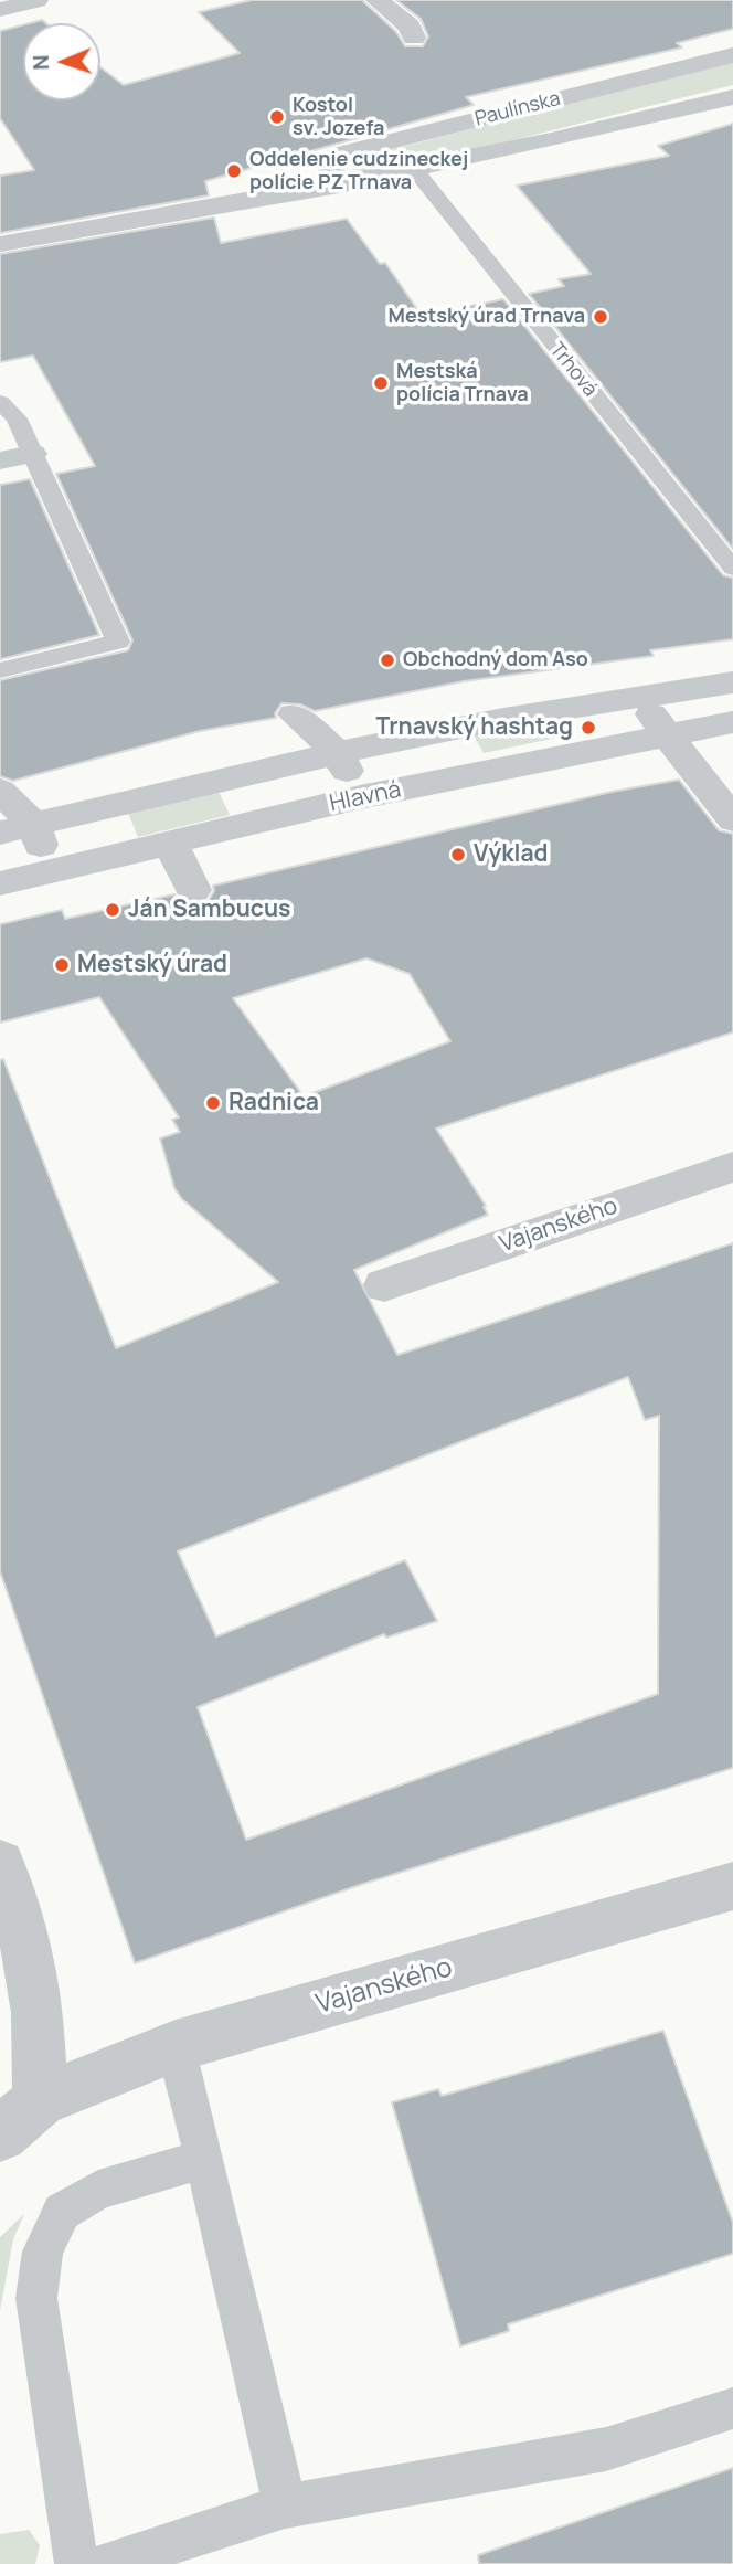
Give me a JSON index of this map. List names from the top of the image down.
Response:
{
  "streets": {
    "street": ["Paulínska", "Hlavná", "Vajanského"],
    "lane": ["Trhová"]
  },
  "crossings": [
    ["Paulínska", "Trhová"]
  ],
  "places": [
    "Kostol sv. Jozefa",
    "Oddelenie cudzineckej polície PZ Trnava",
    "Mestský úrad Trnava",
    "Mestská polícia Trnava",
    "Obchodný dom Aso",
    "Trnavský hashtag",
    "Výklad",
    "Ján Sambucus",
    "Mestský úrad",
    "Radnica"
  ],
  "north": "left"
}
